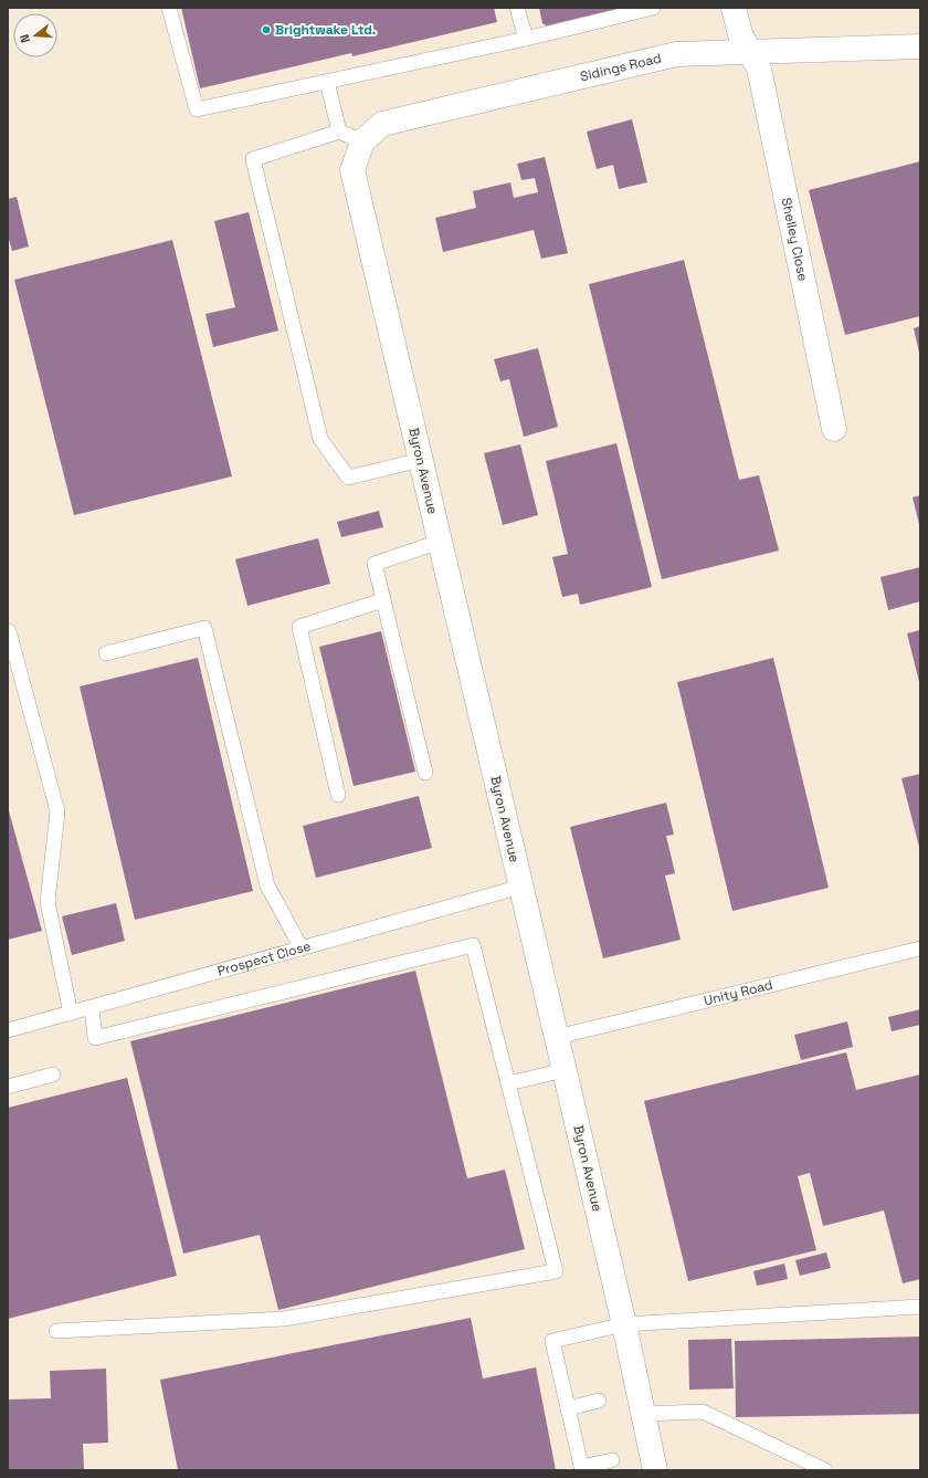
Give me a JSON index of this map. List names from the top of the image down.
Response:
{
  "streets": {
    "street": ["Sidings Road", "Shelley Close", "Byron Avenue"],
    "lane": ["Prospect Close", "Unity Road"]
  },
  "crossings": [
    ["Sidings Road", "Shelley Close"],
    ["Sidings Road", "Byron Avenue"],
    ["Byron Avenue", "Prospect Close"],
    ["Byron Avenue", "Unity Road"]
  ],
  "places": ["Brightwake Ltd."],
  "north": "left"
}
